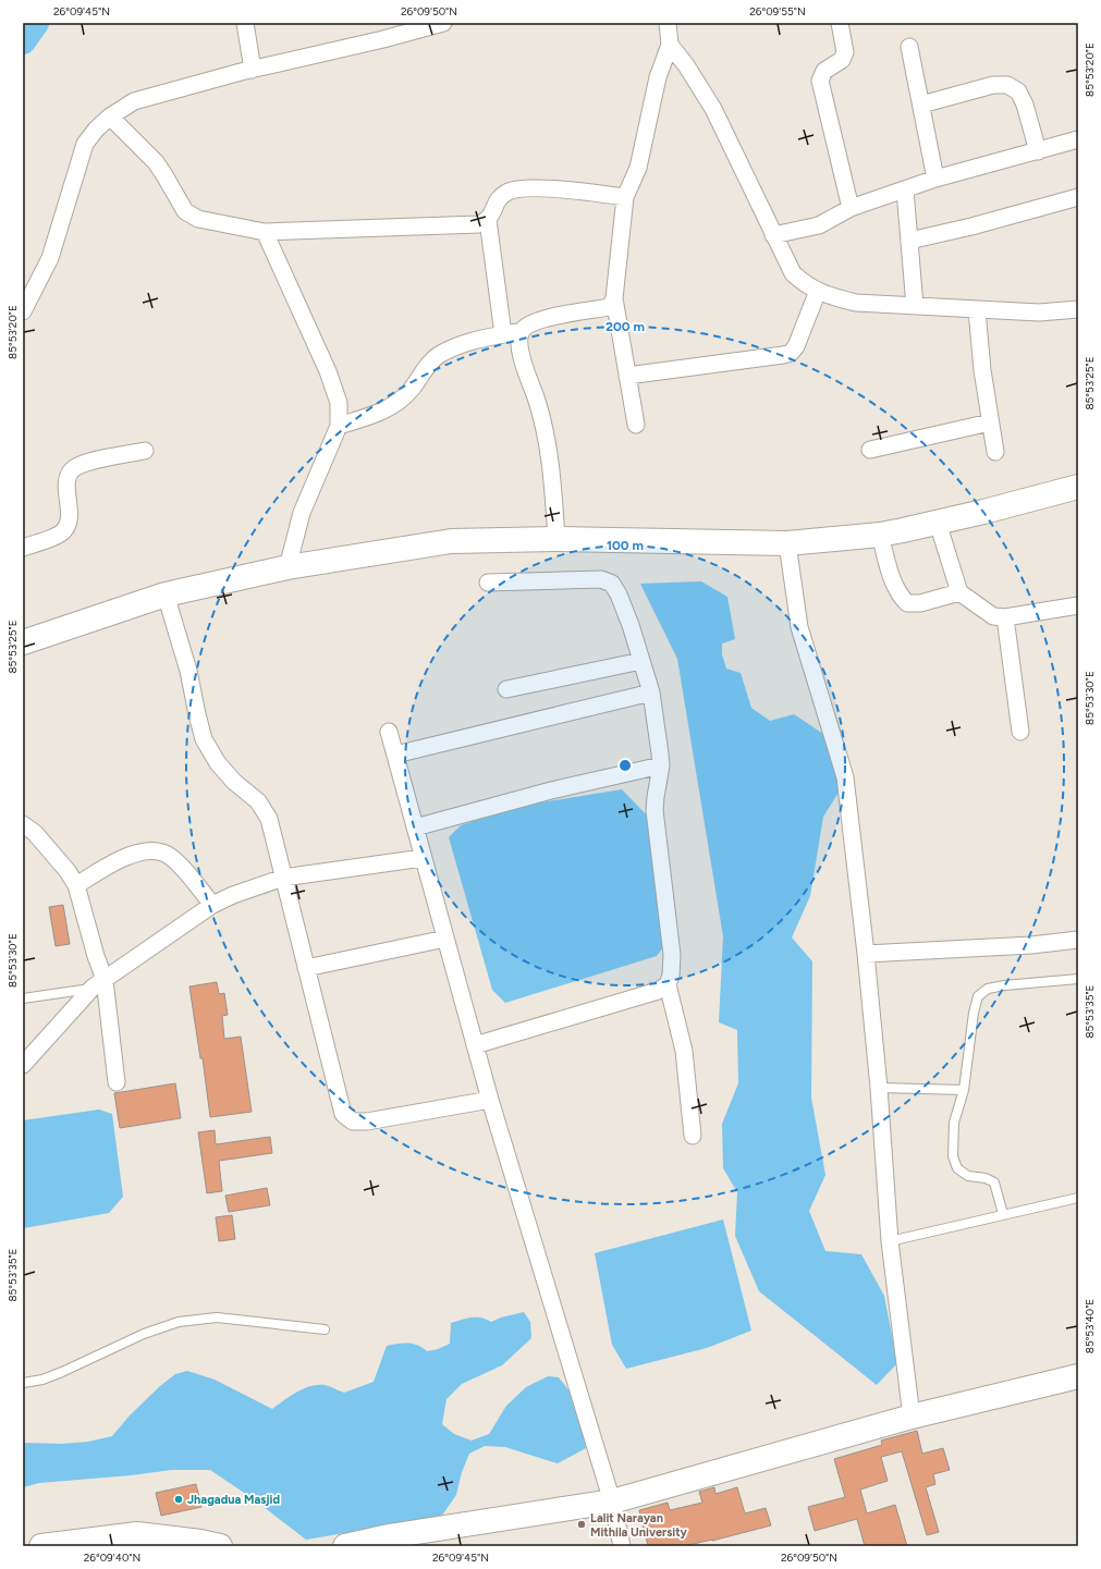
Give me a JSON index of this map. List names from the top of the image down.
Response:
{
  "places": ["Jhagadua Masjid", "Lalit Narayan Mithila University"],
  "coordinates": [
    "26°09'45\"N",
    "26°09'50\"N",
    "26°09'55\"N",
    "85°53'20\"E",
    "85°53'25\"E",
    "85°53'30\"E",
    "85°53'35\"E",
    "85°53'40\"E",
    "26°09'40\"N"
  ],
  "rings": ["200 m", "100 m"]
}
